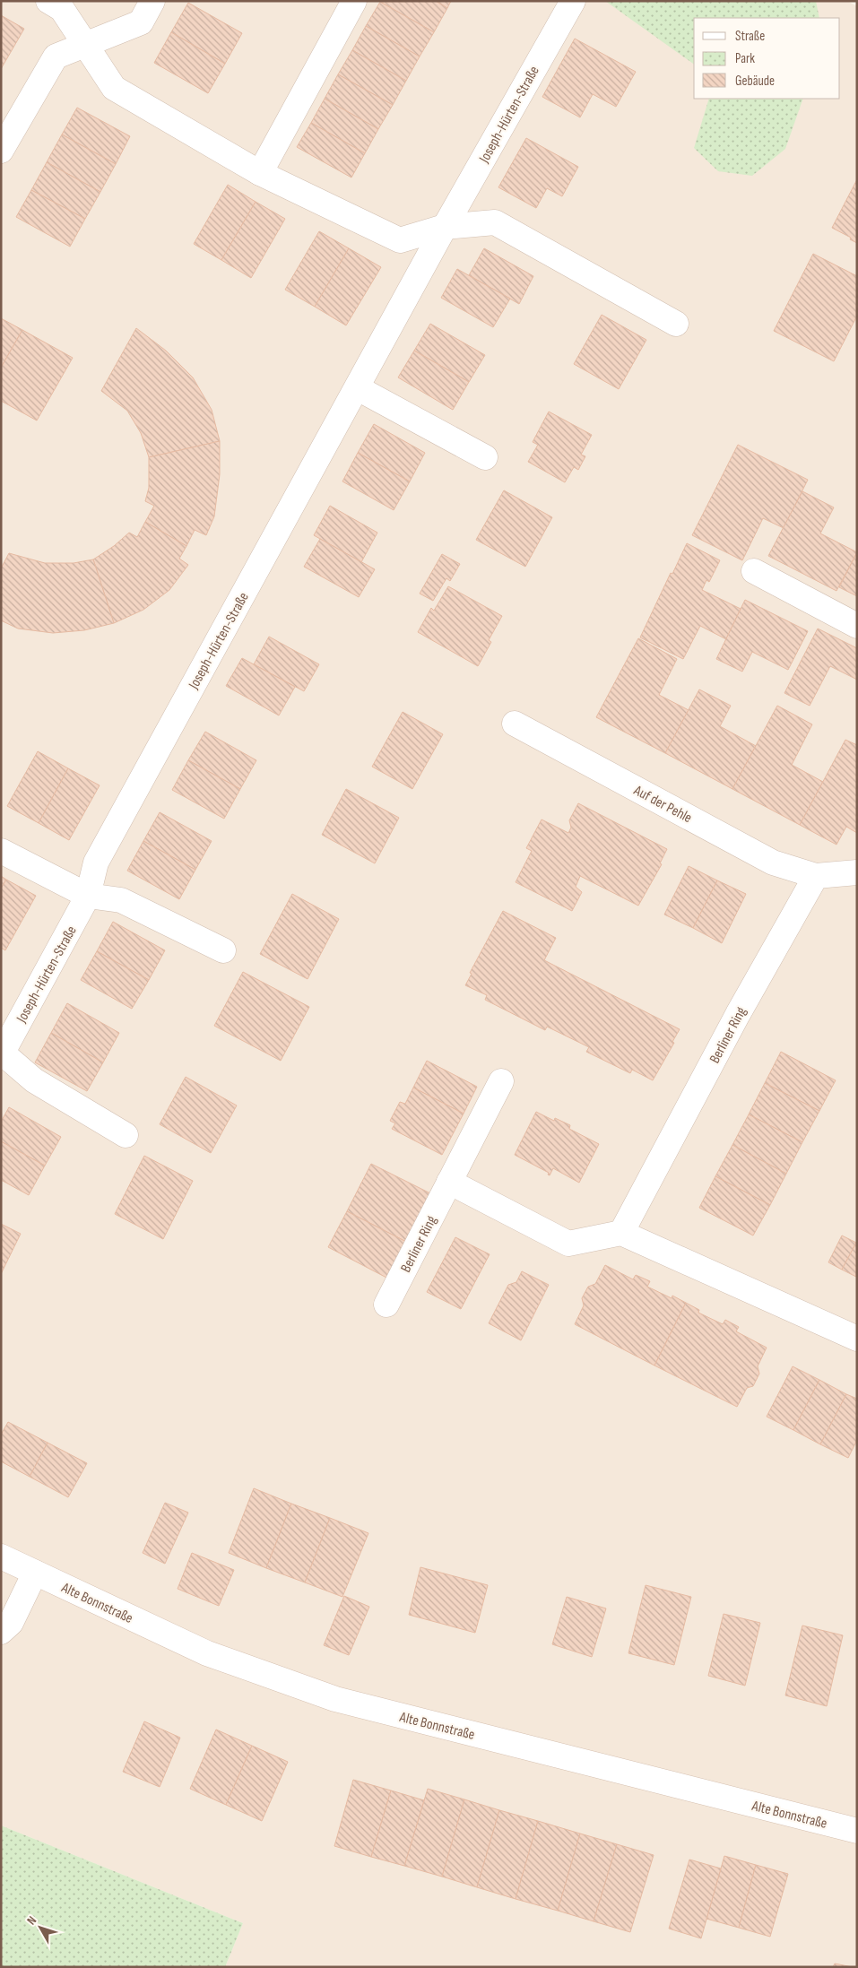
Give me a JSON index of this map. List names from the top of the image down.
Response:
{
  "streets": {
    "street": [
      "Joseph-Hürten-Straße",
      "Auf der Pehle",
      "Berliner Ring",
      "Alte Bonnstraße"
    ]
  },
  "crossings": [
    ["Auf der Pehle", "Berliner Ring"]
  ],
  "legend": ["Straße", "Park", "Gebäude"],
  "north": "top left"
}
